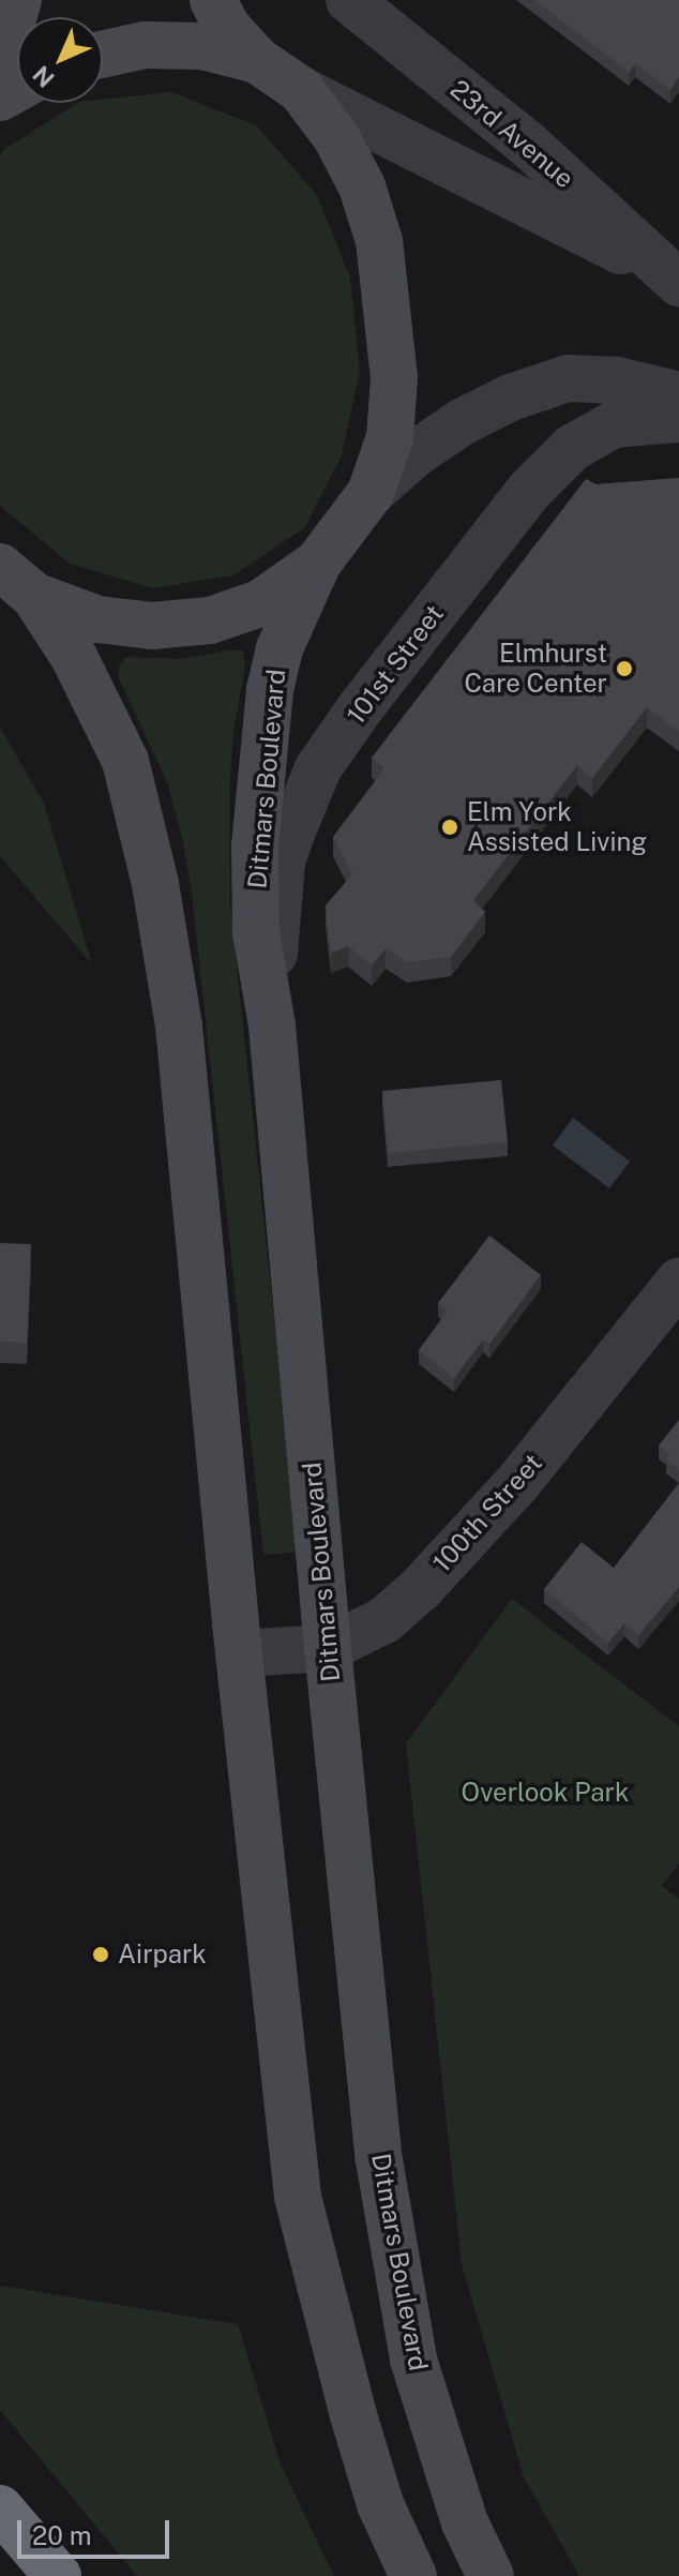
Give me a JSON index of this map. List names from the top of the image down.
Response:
{
  "streets": {
    "street": [
      "23rd Avenue",
      "101st Street",
      "Ditmars Boulevard",
      "100th Street"
    ]
  },
  "crossings": [
    ["101st Street", "Ditmars Boulevard"],
    ["Ditmars Boulevard", "100th Street"]
  ],
  "parks": ["Overlook Park"],
  "places": ["Elmhurst Care Center", "Elm York Assisted Living", "Airpark"],
  "scale_bar": "20 m",
  "north": "bottom left"
}
